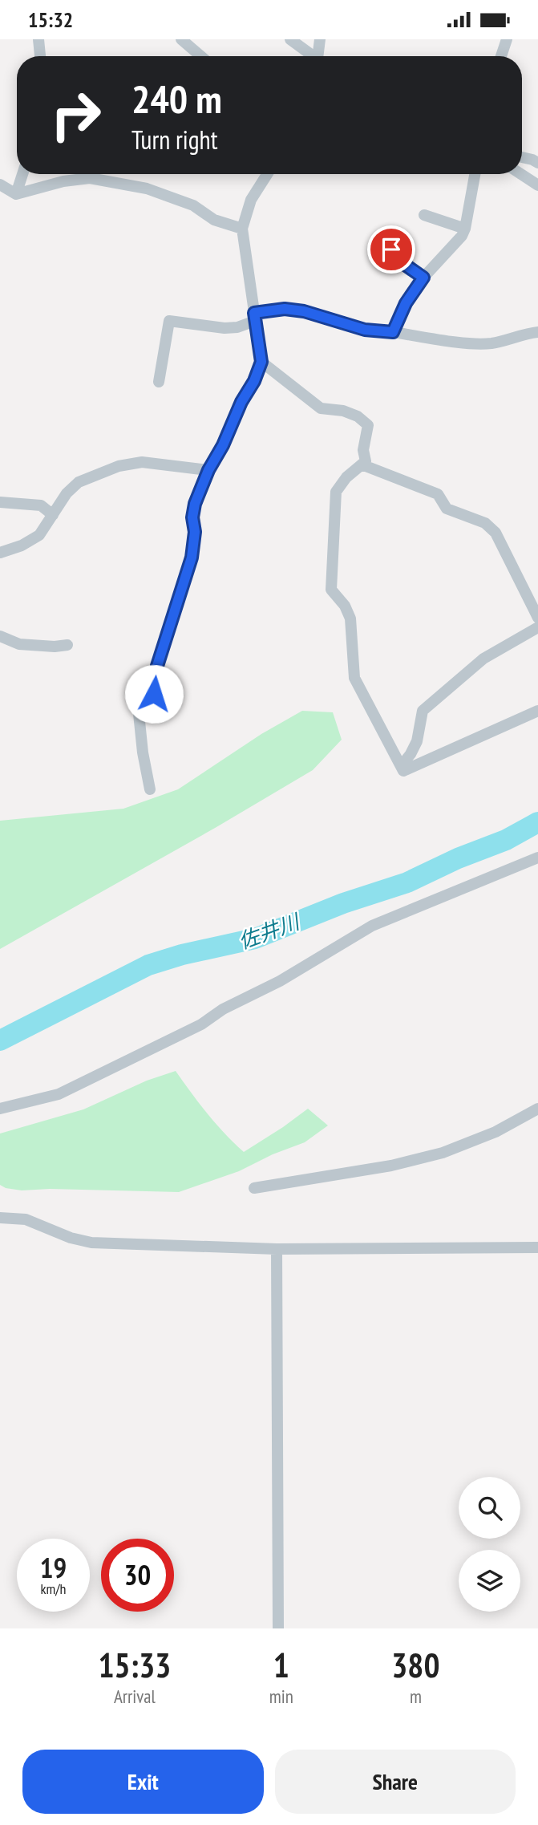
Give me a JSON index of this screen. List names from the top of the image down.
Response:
{
  "water": ["佐井川"],
  "page": {
    "status": "15:32",
    "turn": ["240 m", "Turn right"],
    "speed": "19 km/h",
    "limit": "30",
    "eta": [
      "15:33",
      "Arrival",
      "1",
      "min",
      "380",
      "m"
    ],
    "buttons": ["Exit", "Share"]
  }
}
